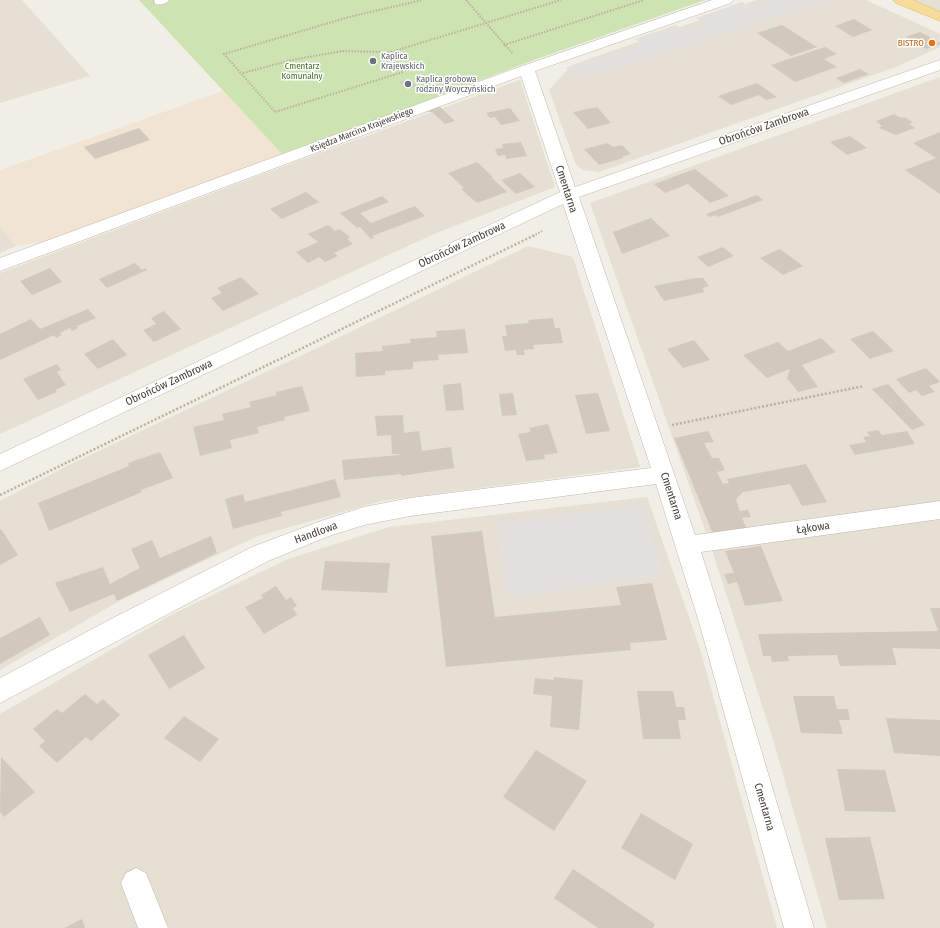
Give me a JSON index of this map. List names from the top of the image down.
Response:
{
  "streets": {
    "street": [
      "Obrońców Zambrowa",
      "Księdza Marcina Krajewskiego",
      "Cmentarna",
      "Łąkowa",
      "Handlowa"
    ]
  },
  "crossings": [
    ["Obrońców Zambrowa", "Cmentarna"],
    ["Księdza Marcina Krajewskiego", "Cmentarna"],
    ["Cmentarna", "Łąkowa"],
    ["Cmentarna", "Handlowa"]
  ],
  "parks": ["Cmentarz Komunalny"],
  "places": ["BISTRO", "Kaplica Krajewskich", "Kaplica grobowa rodziny Woyczyńskich"]
}
